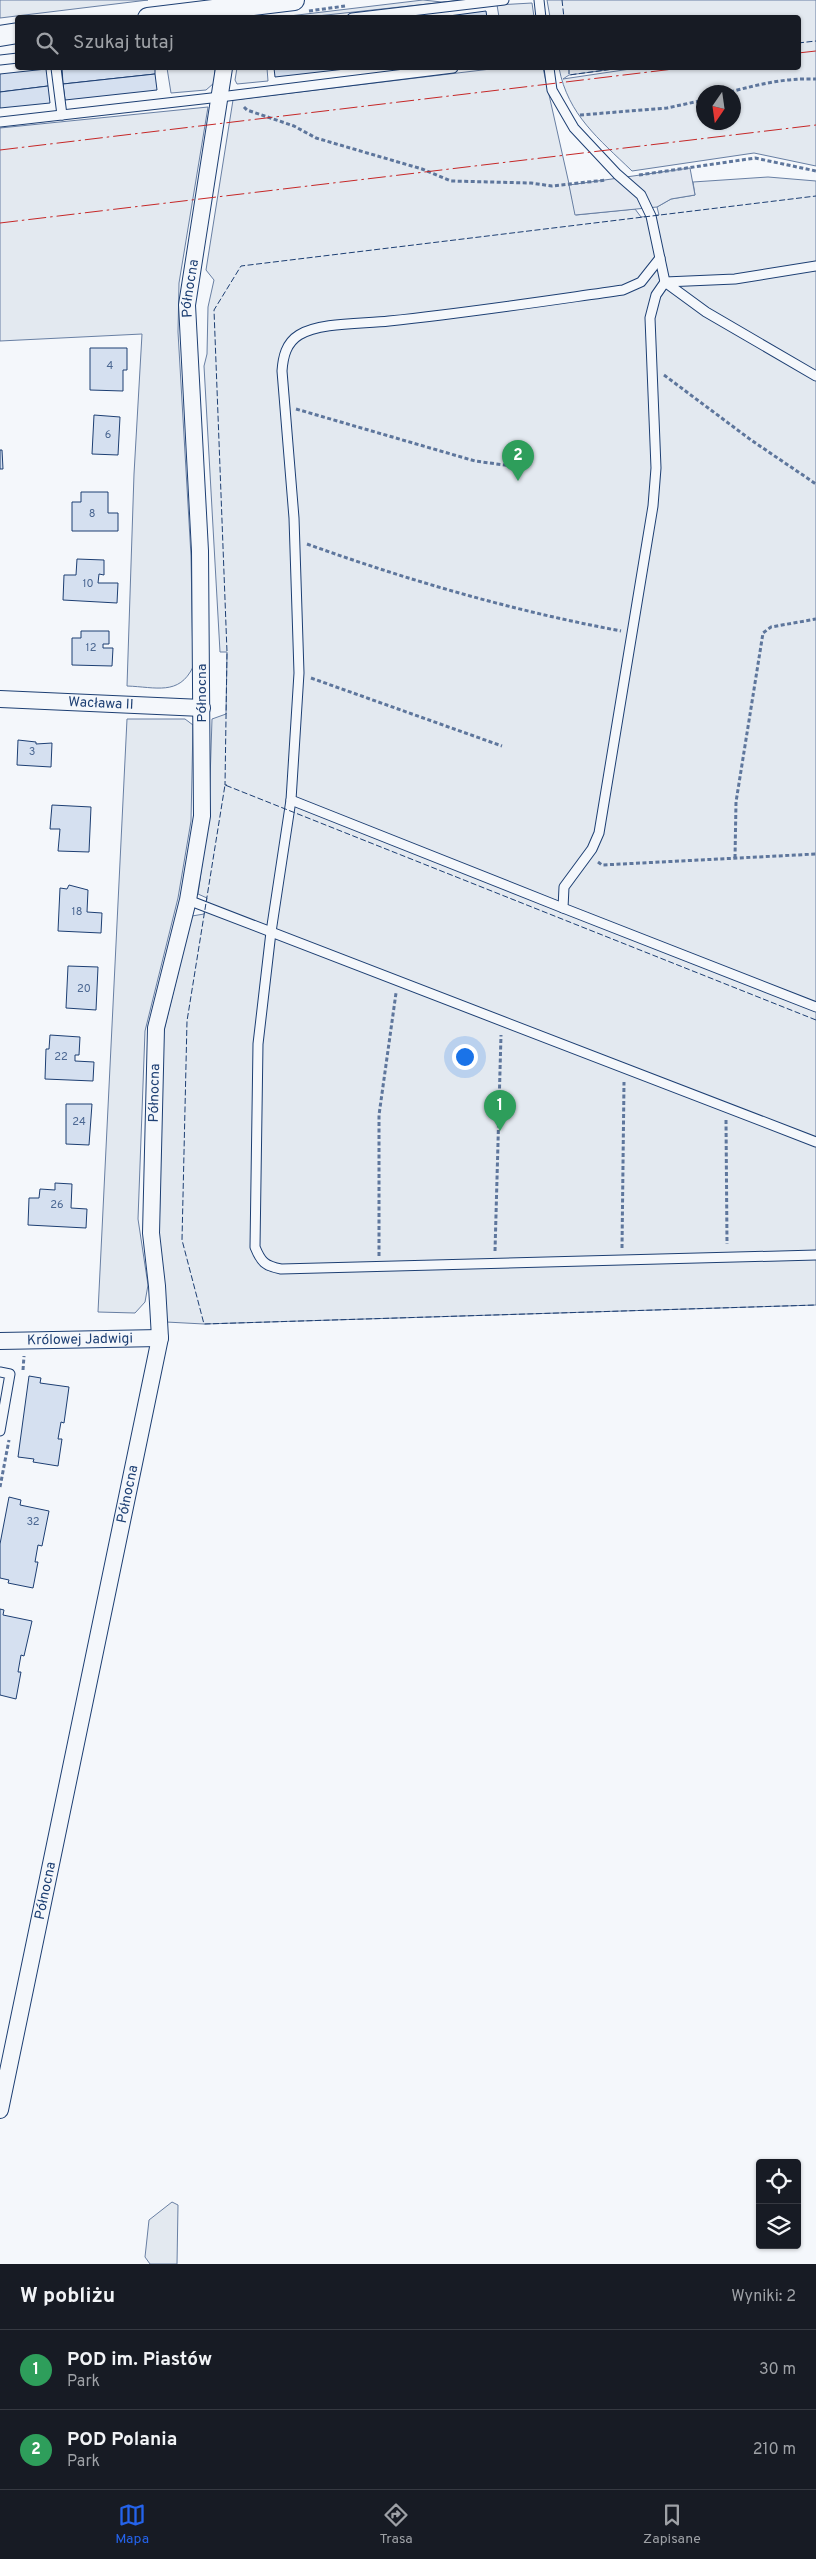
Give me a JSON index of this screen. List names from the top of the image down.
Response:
{
  "streets": {
    "street": ["Północna", "Wacława II", "Królowej Jadwigi"]
  },
  "crossings": [
    ["Północna", "Wacława II"],
    ["Północna", "Królowej Jadwigi"]
  ],
  "house_numbers": [
    "4",
    "6",
    "8",
    "10",
    "12",
    "3",
    "18",
    "20",
    "22",
    "24",
    "26",
    "32"
  ],
  "north": "bottom",
  "page": {
    "search": "Szukaj tutaj",
    "pins": ["2", "1"],
    "heading": ["W pobliżu", "Wyniki: 2"],
    "list": [
      {
        "mark": "1",
        "name": "POD im. Piastów",
        "note": "Park",
        "value": "30 m"
      },
      {
        "mark": "2",
        "name": "POD Polania",
        "note": "Park",
        "value": "210 m"
      }
    ],
    "nav": ["Mapa", "Trasa", "Zapisane"]
  }
}
